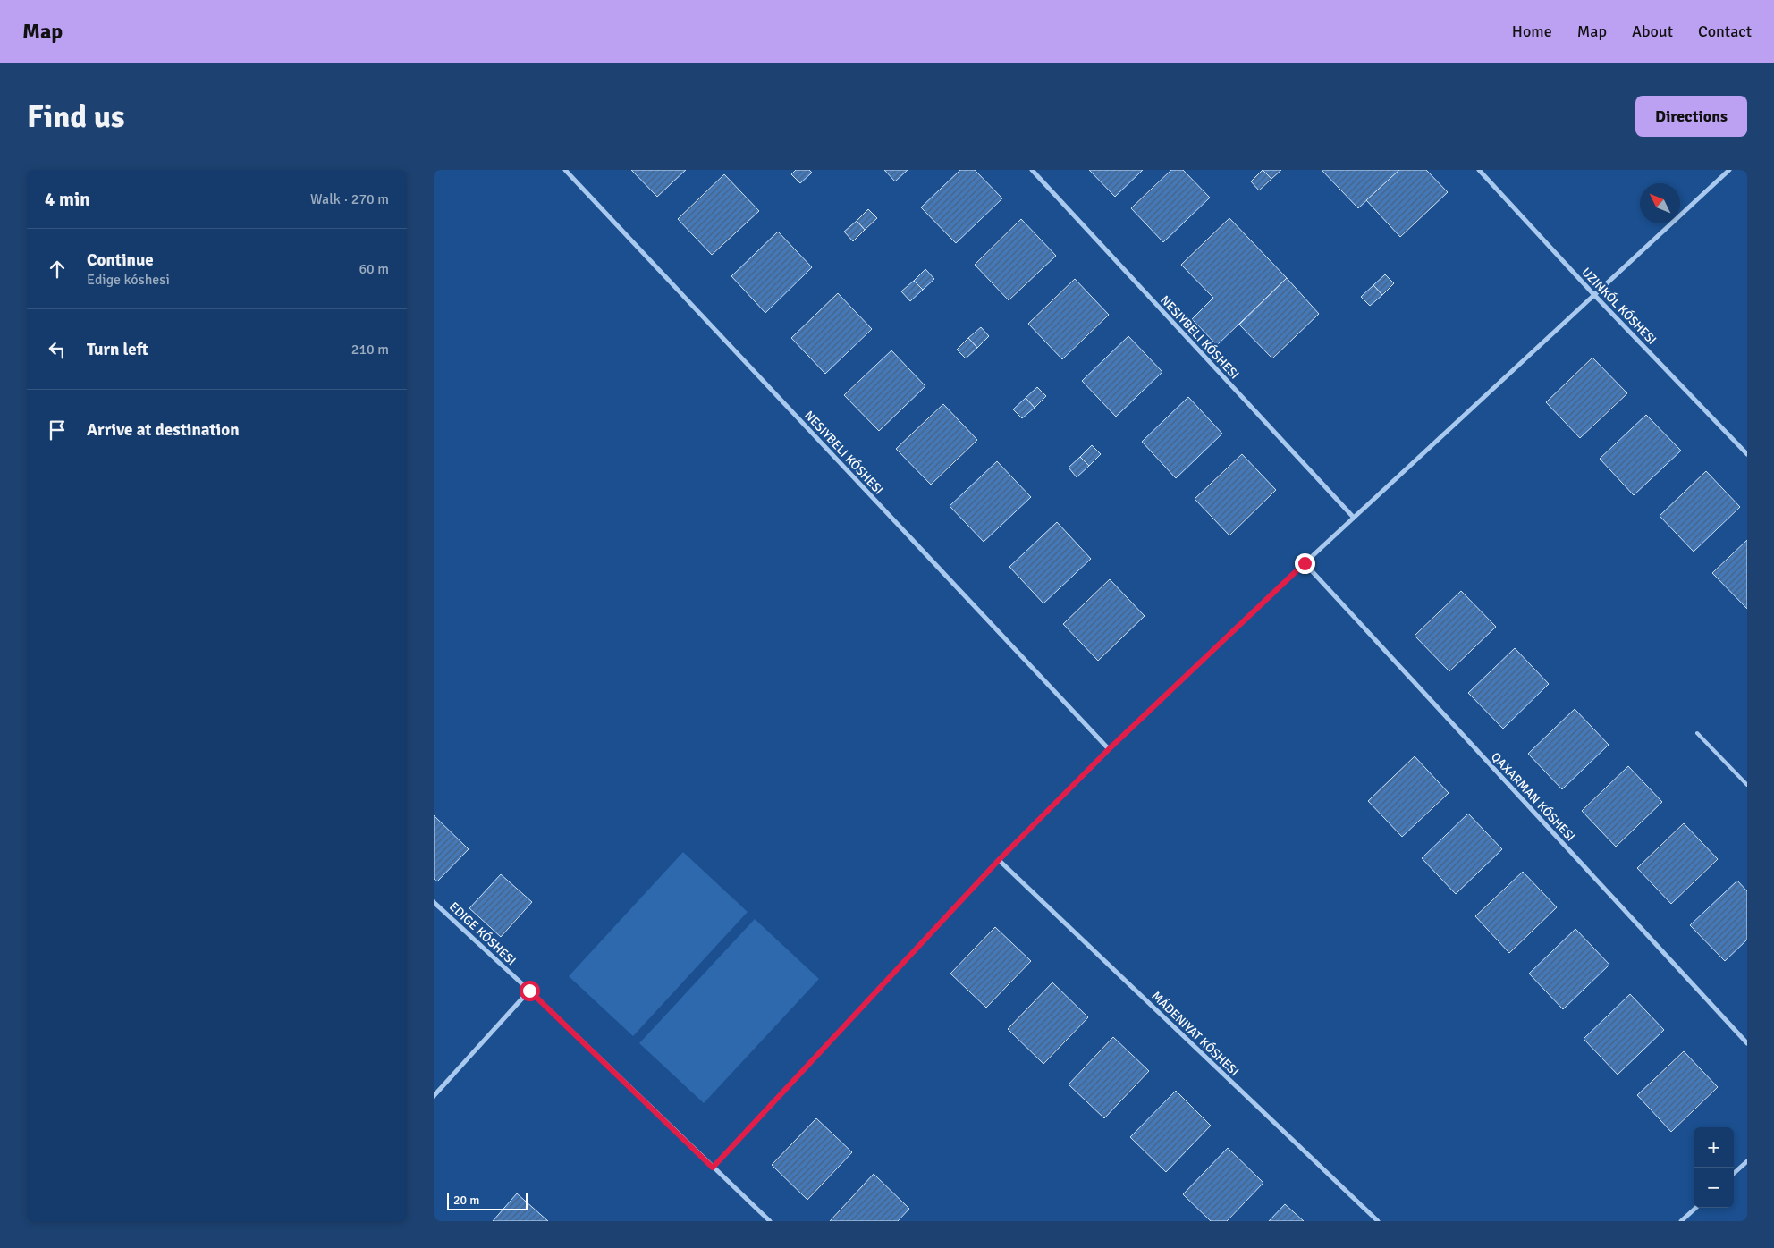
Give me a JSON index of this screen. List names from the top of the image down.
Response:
{
  "streets": {
    "street": [
      "NESIYBELI KÓSHESI",
      "QAXARMAN KÓSHESI",
      "EDIGE KÓSHESI",
      "MÁDENIYAT KÓSHESI"
    ]
  },
  "scale_bar": "20 m",
  "north": "top left",
  "page": {
    "header": "Map",
    "nav": [
      "Home",
      "Map",
      "About",
      "Contact"
    ],
    "buttons": "Directions",
    "title": "Find us",
    "heading": ["4 min", "Walk · 270 m"],
    "list": [
      ["Continue", "Edige kóshesi", "60 m"],
      ["Turn left", "210 m"],
      "Arrive at destination"
    ],
    "map_buttons": ["+", "−"],
    "scale": "20 m"
  }
}
